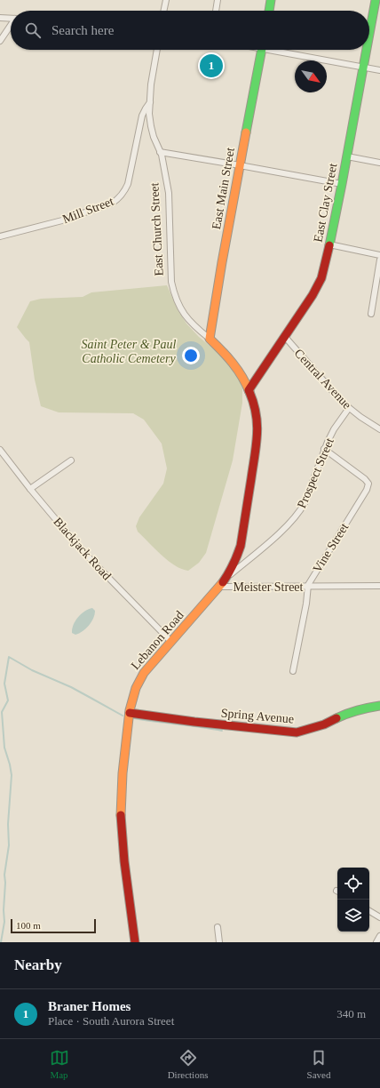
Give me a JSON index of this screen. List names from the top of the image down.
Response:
{
  "streets": {
    "street": [
      "East Main Street",
      "East Clay Street",
      "Mill Street",
      "East Church Street",
      "Central Avenue",
      "Prospect Street",
      "Vine Street",
      "Blackjack Road",
      "Meister Street",
      "Lebanon Road",
      "Spring Avenue"
    ]
  },
  "crossings": [
    ["East Main Street", "East Church Street"],
    ["East Clay Street", "East Church Street"],
    ["East Clay Street", "Central Avenue"],
    ["East Clay Street", "Lebanon Road"],
    ["Mill Street", "East Church Street"],
    ["East Church Street", "Lebanon Road"],
    ["Central Avenue", "Prospect Street"],
    ["Prospect Street", "Vine Street"],
    ["Prospect Street", "Lebanon Road"],
    ["Vine Street", "Meister Street"],
    ["Blackjack Road", "Lebanon Road"],
    ["Meister Street", "Lebanon Road"],
    ["Lebanon Road", "Spring Avenue"]
  ],
  "parks": ["Saint Peter & Paul Catholic Cemetery"],
  "scale_bar": "100 m",
  "north": "bottom right",
  "page": {
    "search": "Search here",
    "pins": "1",
    "scale": "100 m",
    "heading": "Nearby",
    "list": [
      {
        "mark": "1",
        "name": "Braner Homes",
        "note": "Place · South Aurora Street",
        "value": "340 m"
      }
    ],
    "nav": ["Map", "Directions", "Saved"]
  }
}
